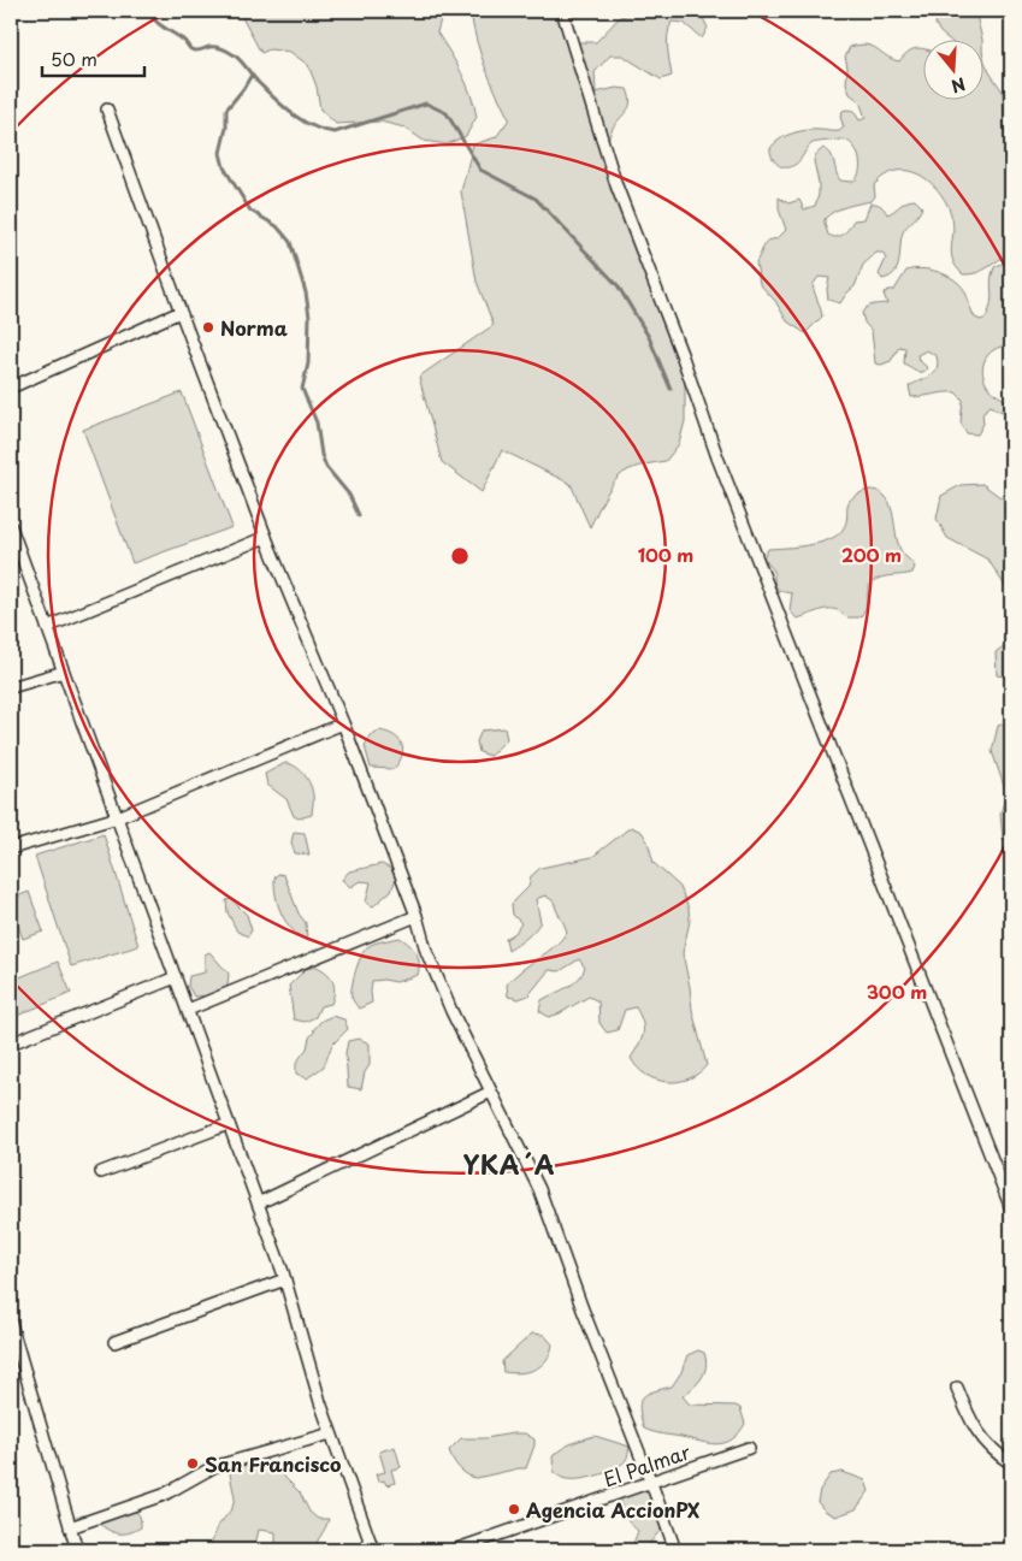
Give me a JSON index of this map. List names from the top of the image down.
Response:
{
  "streets": {
    "street": ["El Palmar"]
  },
  "districts": ["YKA´A"],
  "places": ["Norma", "San Francisco", "Agencia AccionPX"],
  "scale_bar": "50 m",
  "north": "bottom",
  "rings": ["100 m", "200 m", "300 m"]
}
